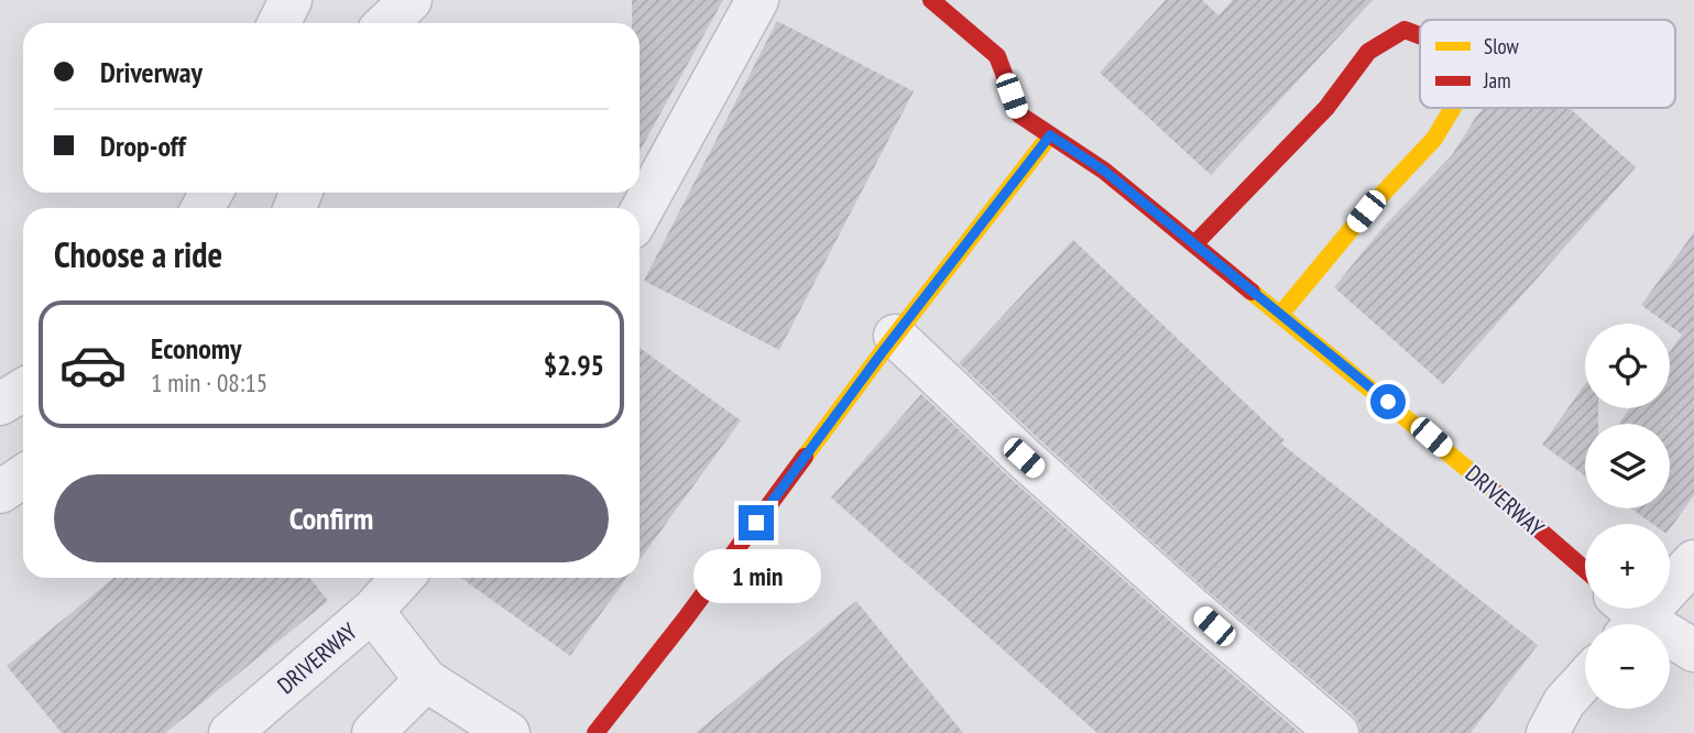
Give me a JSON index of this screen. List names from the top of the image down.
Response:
{
  "streets": {
    "street": ["DRIVERWAY"]
  },
  "legend": ["Slow", "Jam"],
  "page": {
    "banner": ["Driverway", "Drop-off"],
    "heading": "Choose a ride",
    "list": [
      {
        "name": "Economy",
        "note": "1 min · 08:15",
        "value": "$2.95"
      }
    ],
    "map_buttons": ["+", "−"],
    "buttons": "Confirm",
    "bubble": "1 min"
  }
}
